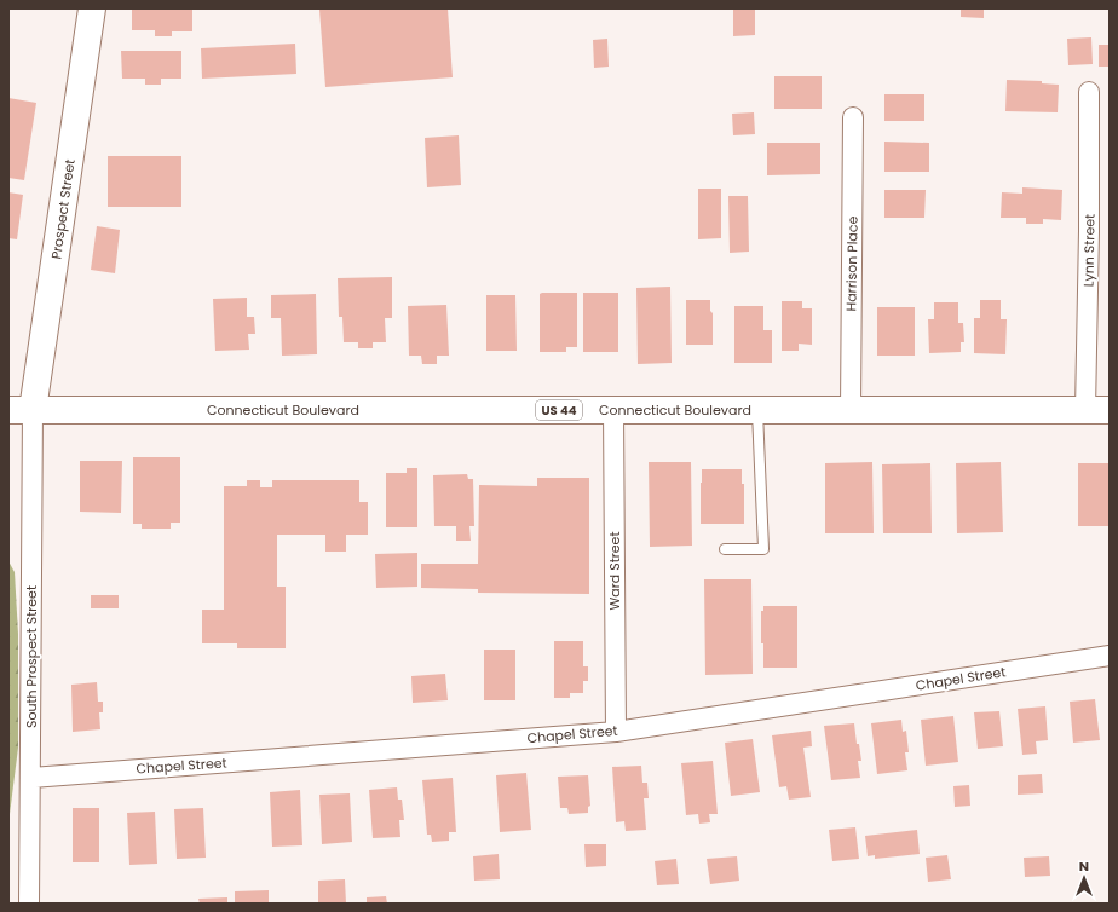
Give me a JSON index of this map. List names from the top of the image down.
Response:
{
  "streets": {
    "main road": ["Prospect Street", "Connecticut Boulevard", "US 44"],
    "street": [
      "Lynn Street",
      "Harrison Place",
      "Ward Street",
      "South Prospect Street",
      "Chapel Street"
    ]
  },
  "crossings": [
    ["Prospect Street", "Connecticut Boulevard"],
    ["Prospect Street", "South Prospect Street"],
    ["Lynn Street", "Connecticut Boulevard"],
    ["Harrison Place", "Connecticut Boulevard"],
    ["Connecticut Boulevard", "Ward Street"],
    ["Connecticut Boulevard", "South Prospect Street"],
    ["Ward Street", "Chapel Street"],
    ["South Prospect Street", "Chapel Street"]
  ],
  "north": "top"
}
